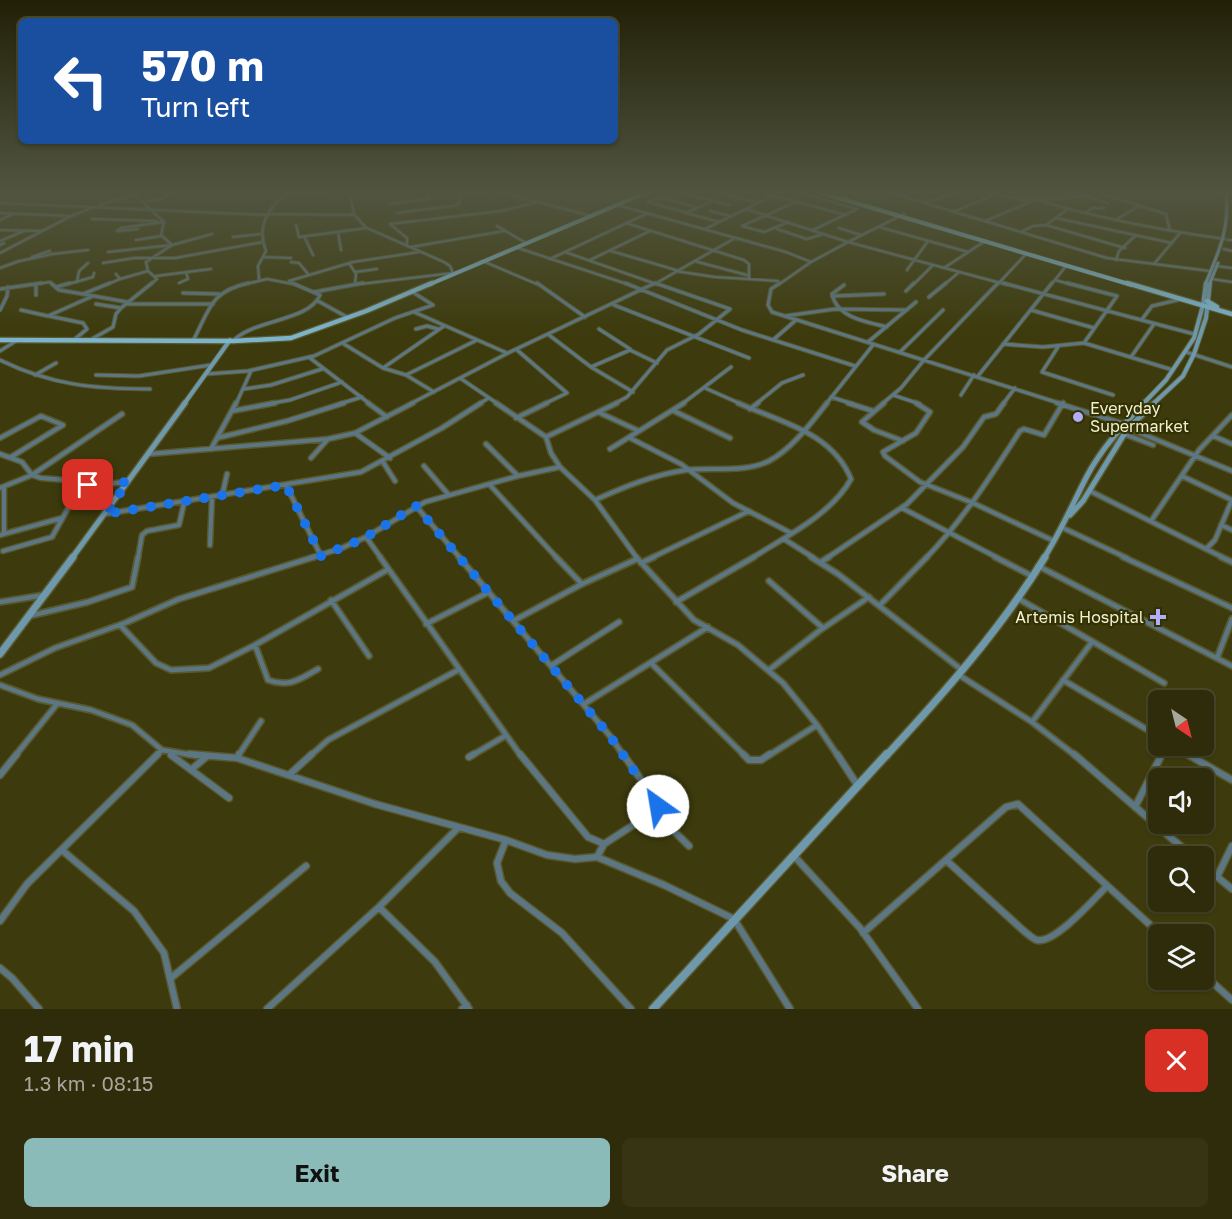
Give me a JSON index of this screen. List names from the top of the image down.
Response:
{
  "places": {
    "other": ["Everyday Supermarket"],
    "health": ["Artemis Hospital"]
  },
  "north": "bottom right",
  "page": {
    "turn": ["570 m", "Turn left"],
    "heading": ["17 min", "1.3 km · 08:15"],
    "buttons": ["Exit", "Share"]
  }
}
